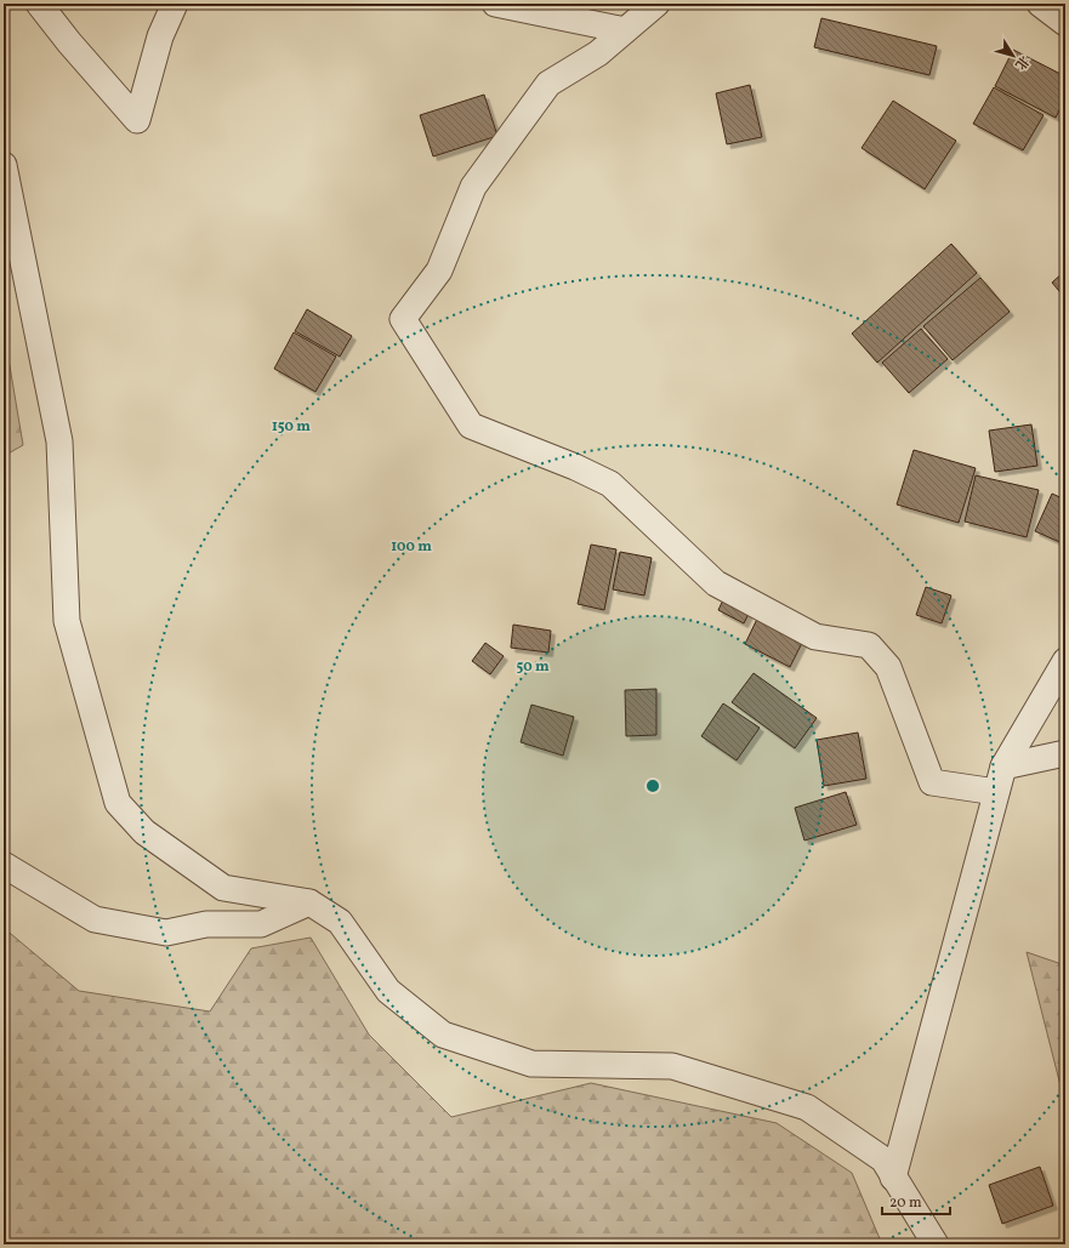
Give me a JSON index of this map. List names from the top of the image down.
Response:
{
  "scale_bar": "20 m",
  "north": "bottom right",
  "rings": ["150 m", "100 m", "50 m"]
}
